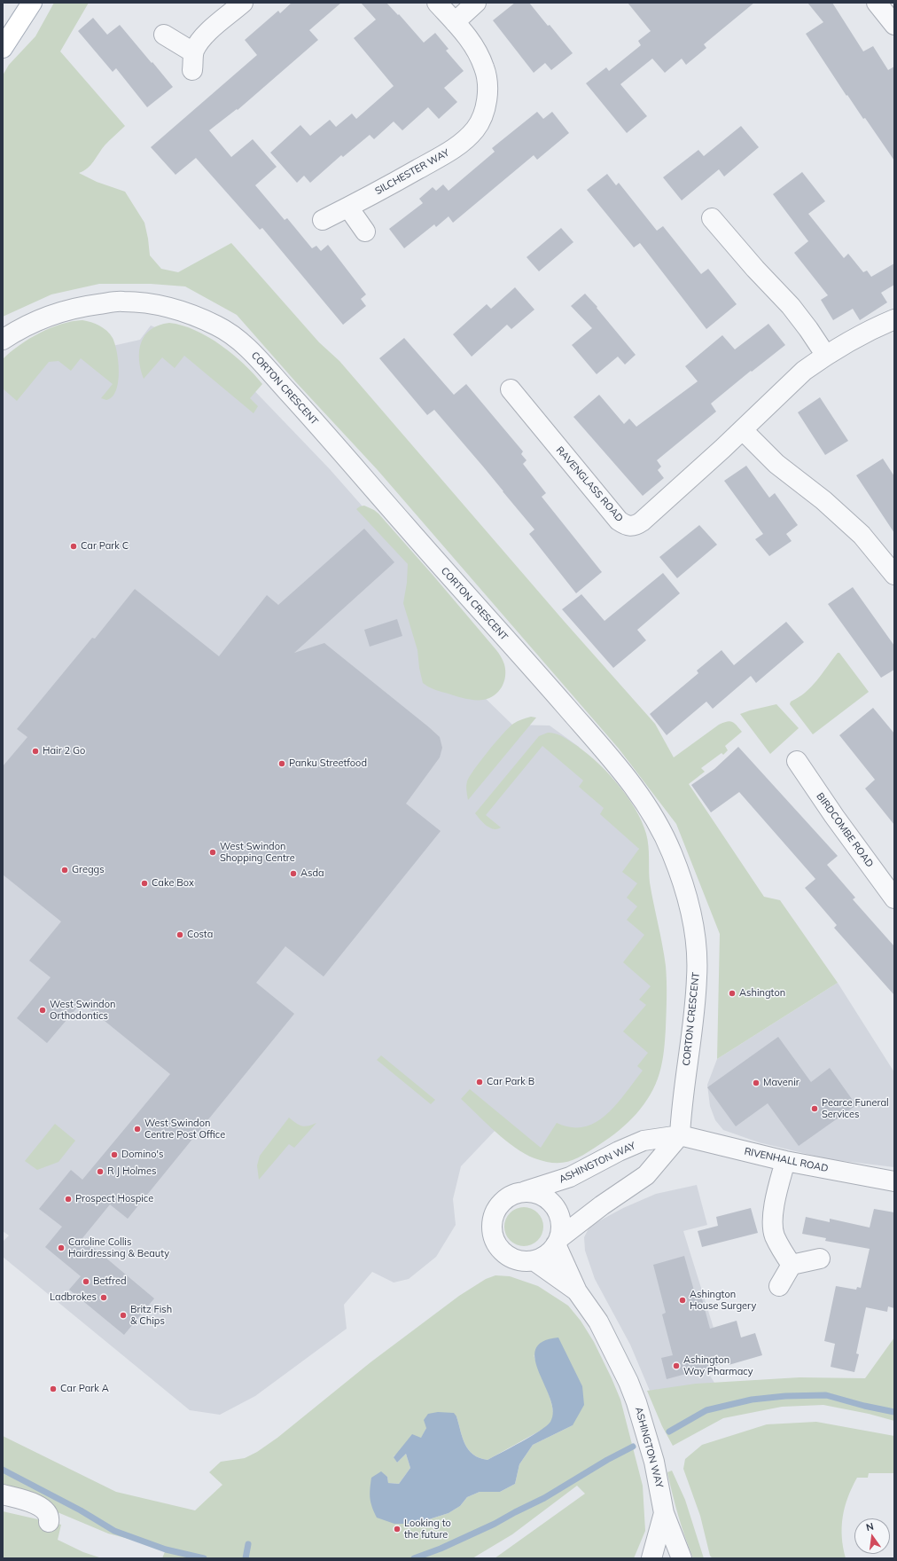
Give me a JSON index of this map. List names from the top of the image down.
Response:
{
  "streets": {
    "street": [
      "SILCHESTER WAY",
      "CORTON CRESCENT",
      "RAVENGLASS ROAD",
      "BIRDCOMBE ROAD",
      "RIVENHALL ROAD",
      "ASHINGTON WAY"
    ]
  },
  "crossings": [
    ["CORTON CRESCENT", "RIVENHALL ROAD"],
    ["CORTON CRESCENT", "ASHINGTON WAY"],
    ["RIVENHALL ROAD", "ASHINGTON WAY"]
  ],
  "places": [
    "Car Park C",
    "Hair 2 Go",
    "Panku Streetfood",
    "West Swindon Shopping Centre",
    "Greggs",
    "Asda",
    "Cake Box",
    "Costa",
    "Ashington",
    "West Swindon Orthodontics",
    "Car Park B",
    "Mavenir",
    "Pearce Funeral Services",
    "West Swindon Centre Post Office",
    "Domino's",
    "R J Holmes",
    "Prospect Hospice",
    "Caroline Collis Hairdressing & Beauty",
    "Betfred",
    "Ladbrokes",
    "Ashington House Surgery",
    "Britz Fish & Chips",
    "Ashington Way Pharmacy",
    "Car Park A",
    "Looking to the future"
  ],
  "north": "top"
}
